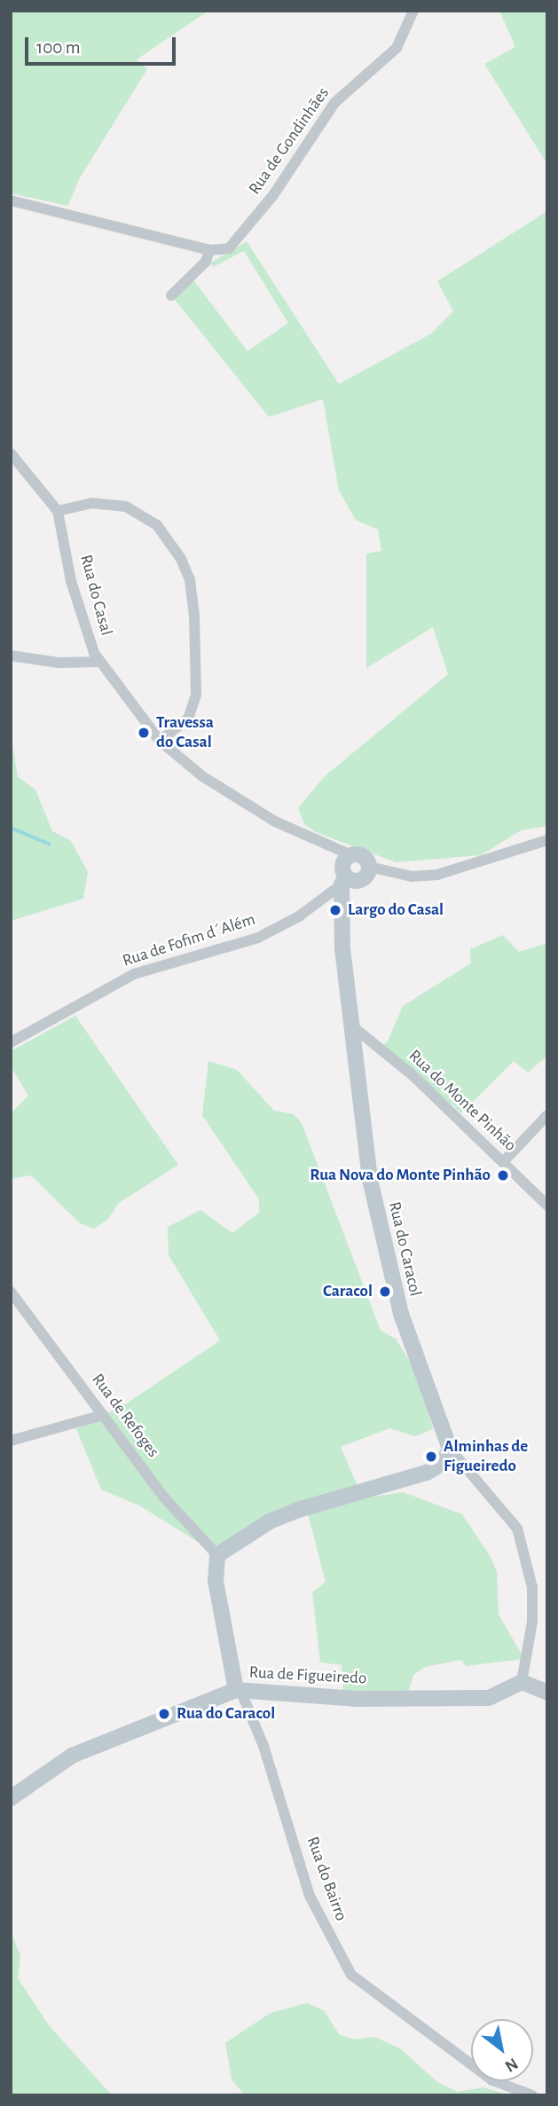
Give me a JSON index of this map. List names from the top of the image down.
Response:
{
  "streets": {
    "street": [
      "Rua de Gondinhães",
      "Rua do Casal",
      "Rua de Fofim d´Além",
      "Rua do Monte Pinhão",
      "Rua do Caracol",
      "Rua de Refoges",
      "Rua de Figueiredo",
      "Rua do Bairro"
    ]
  },
  "crossings": [
    ["Rua do Casal", "Rua de Fofim d´Além"],
    ["Rua do Casal", "Rua do Caracol"],
    ["Rua de Fofim d´Além", "Rua do Caracol"],
    ["Rua do Monte Pinhão", "Rua do Caracol"],
    ["Rua de Figueiredo", "Rua do Bairro"]
  ],
  "places": [
    "Travessa do Casal",
    "Largo do Casal",
    "Rua Nova do Monte Pinhão",
    "Caracol",
    "Alminhas de Figueiredo",
    "Rua do Caracol"
  ],
  "scale_bar": "100 m",
  "north": "bottom right"
}
